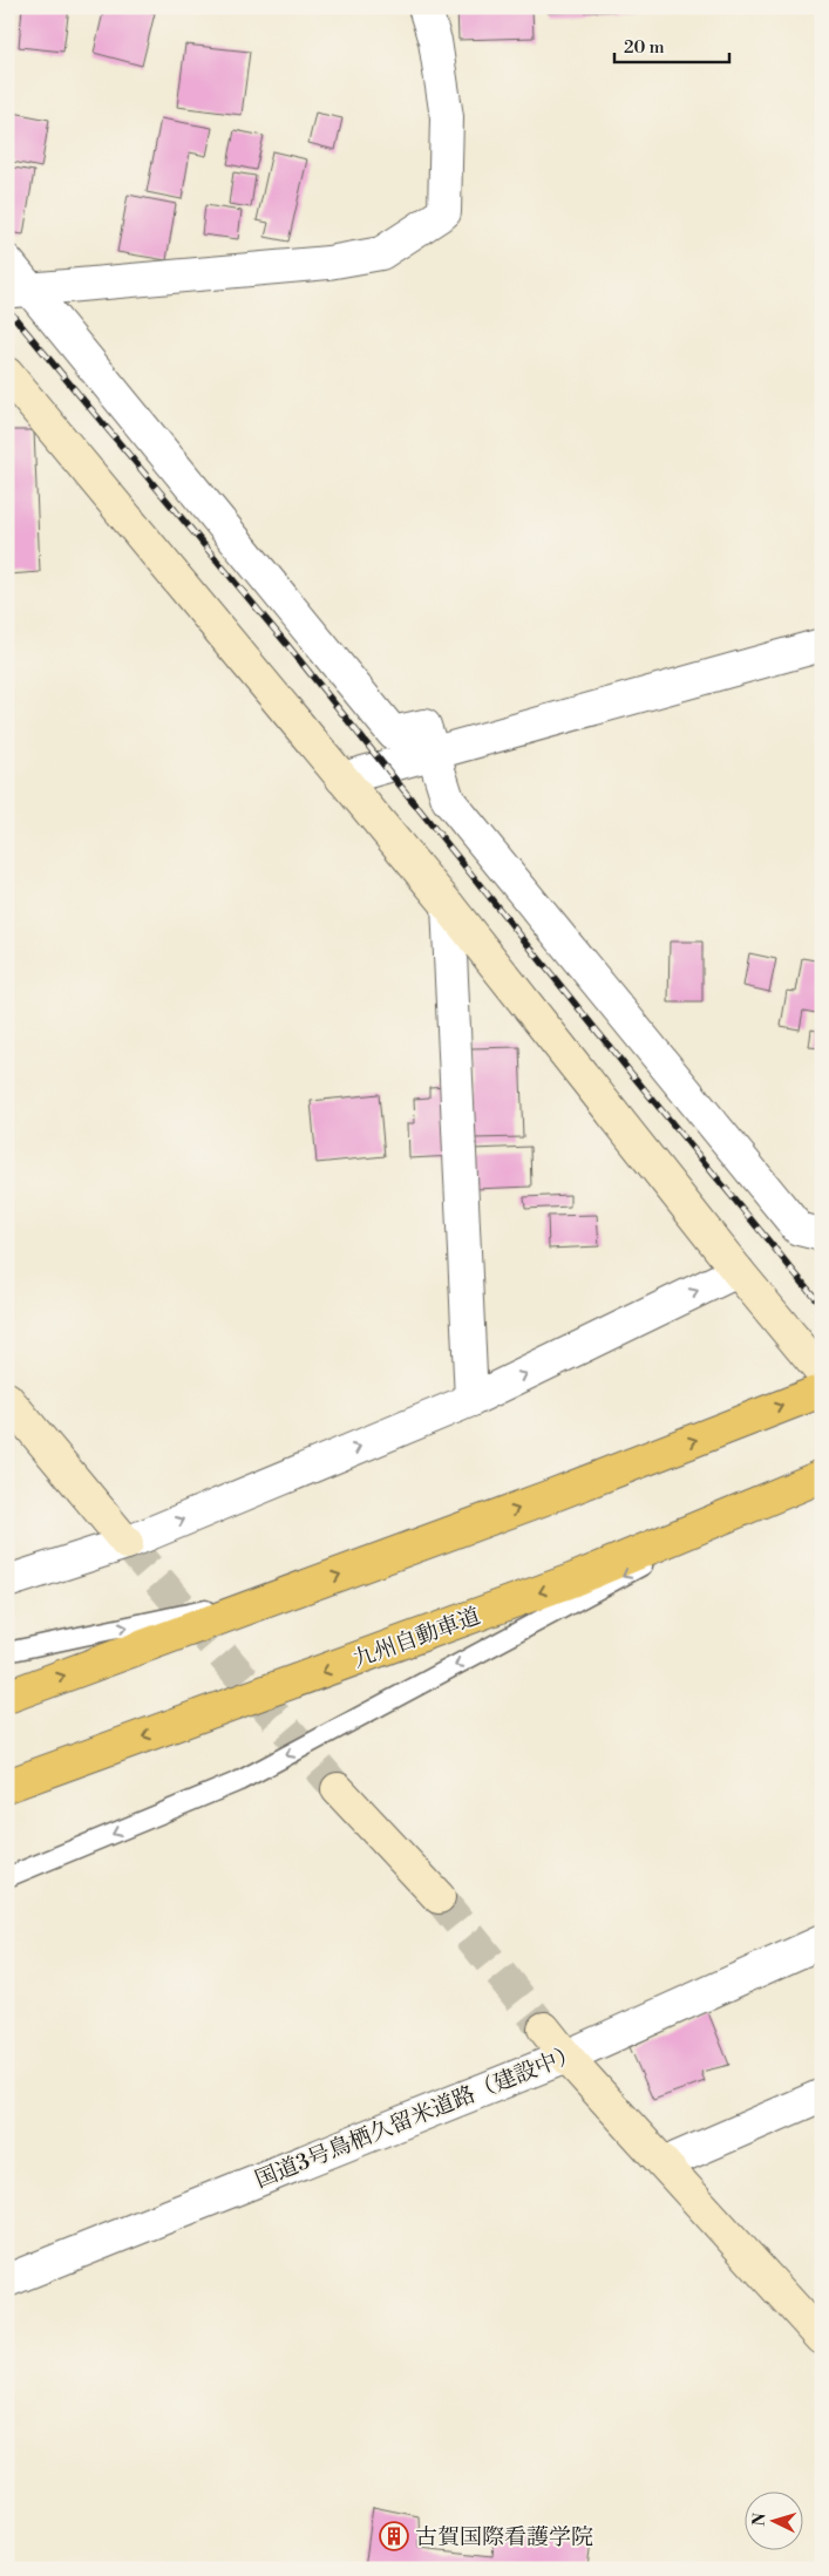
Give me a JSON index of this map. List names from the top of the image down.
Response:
{
  "streets": {
    "highway": ["九州自動車道"],
    "street": ["国道3号鳥栖久留米道路（建設中）"]
  },
  "places": {
    "building": ["古賀国際看護学院"]
  },
  "scale_bar": "20 m",
  "north": "left"
}
